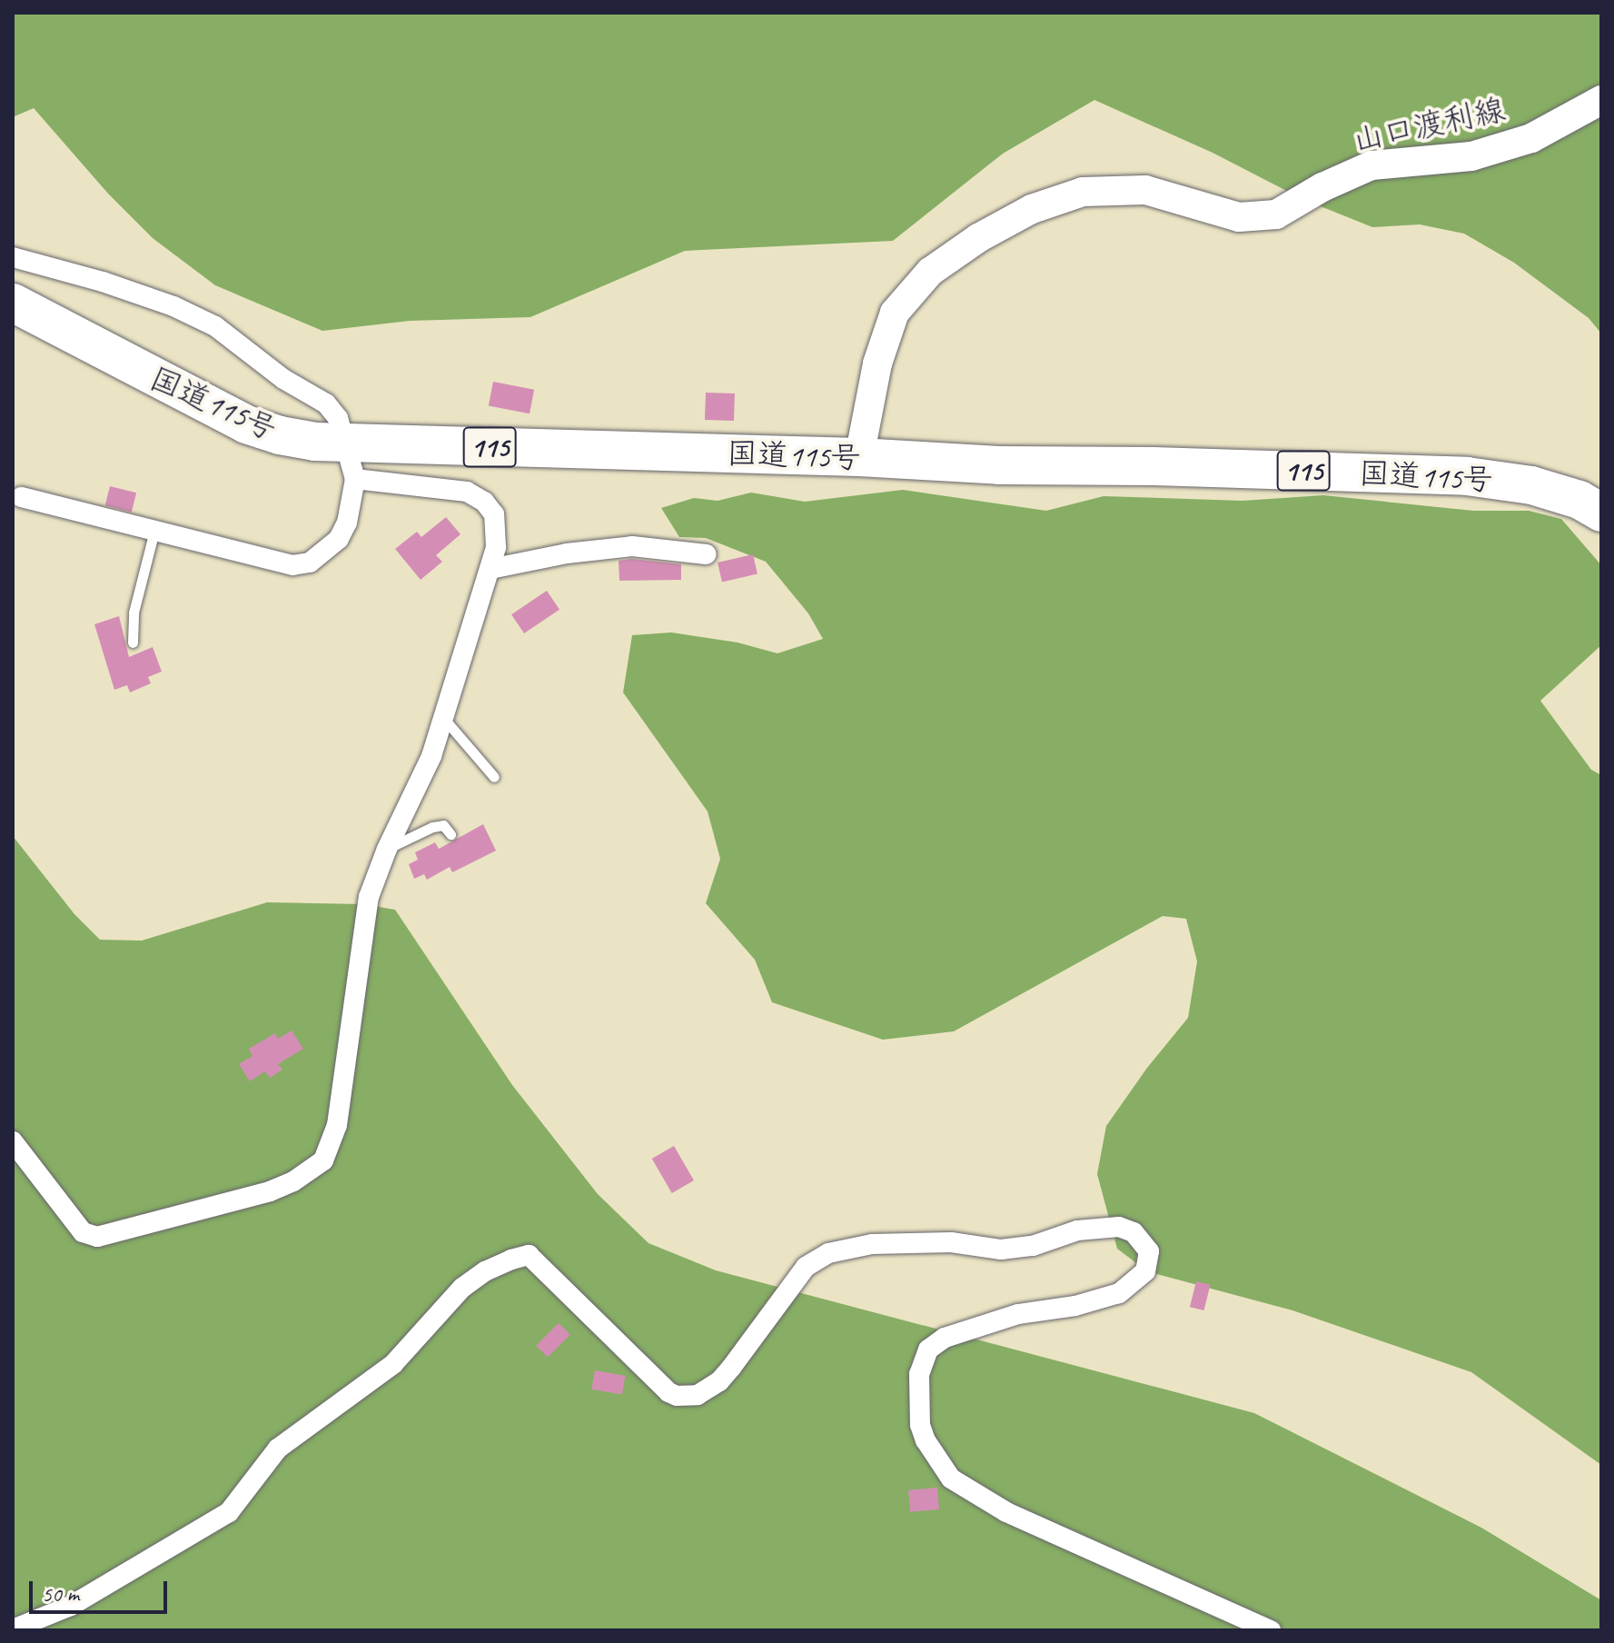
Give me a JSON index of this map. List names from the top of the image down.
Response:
{
  "streets": {
    "highway": ["国道115号", "115"],
    "main road": ["山口渡利線"]
  },
  "crossings": [
    ["山口渡利線", "国道115号"]
  ],
  "scale_bar": "50 m"
}
